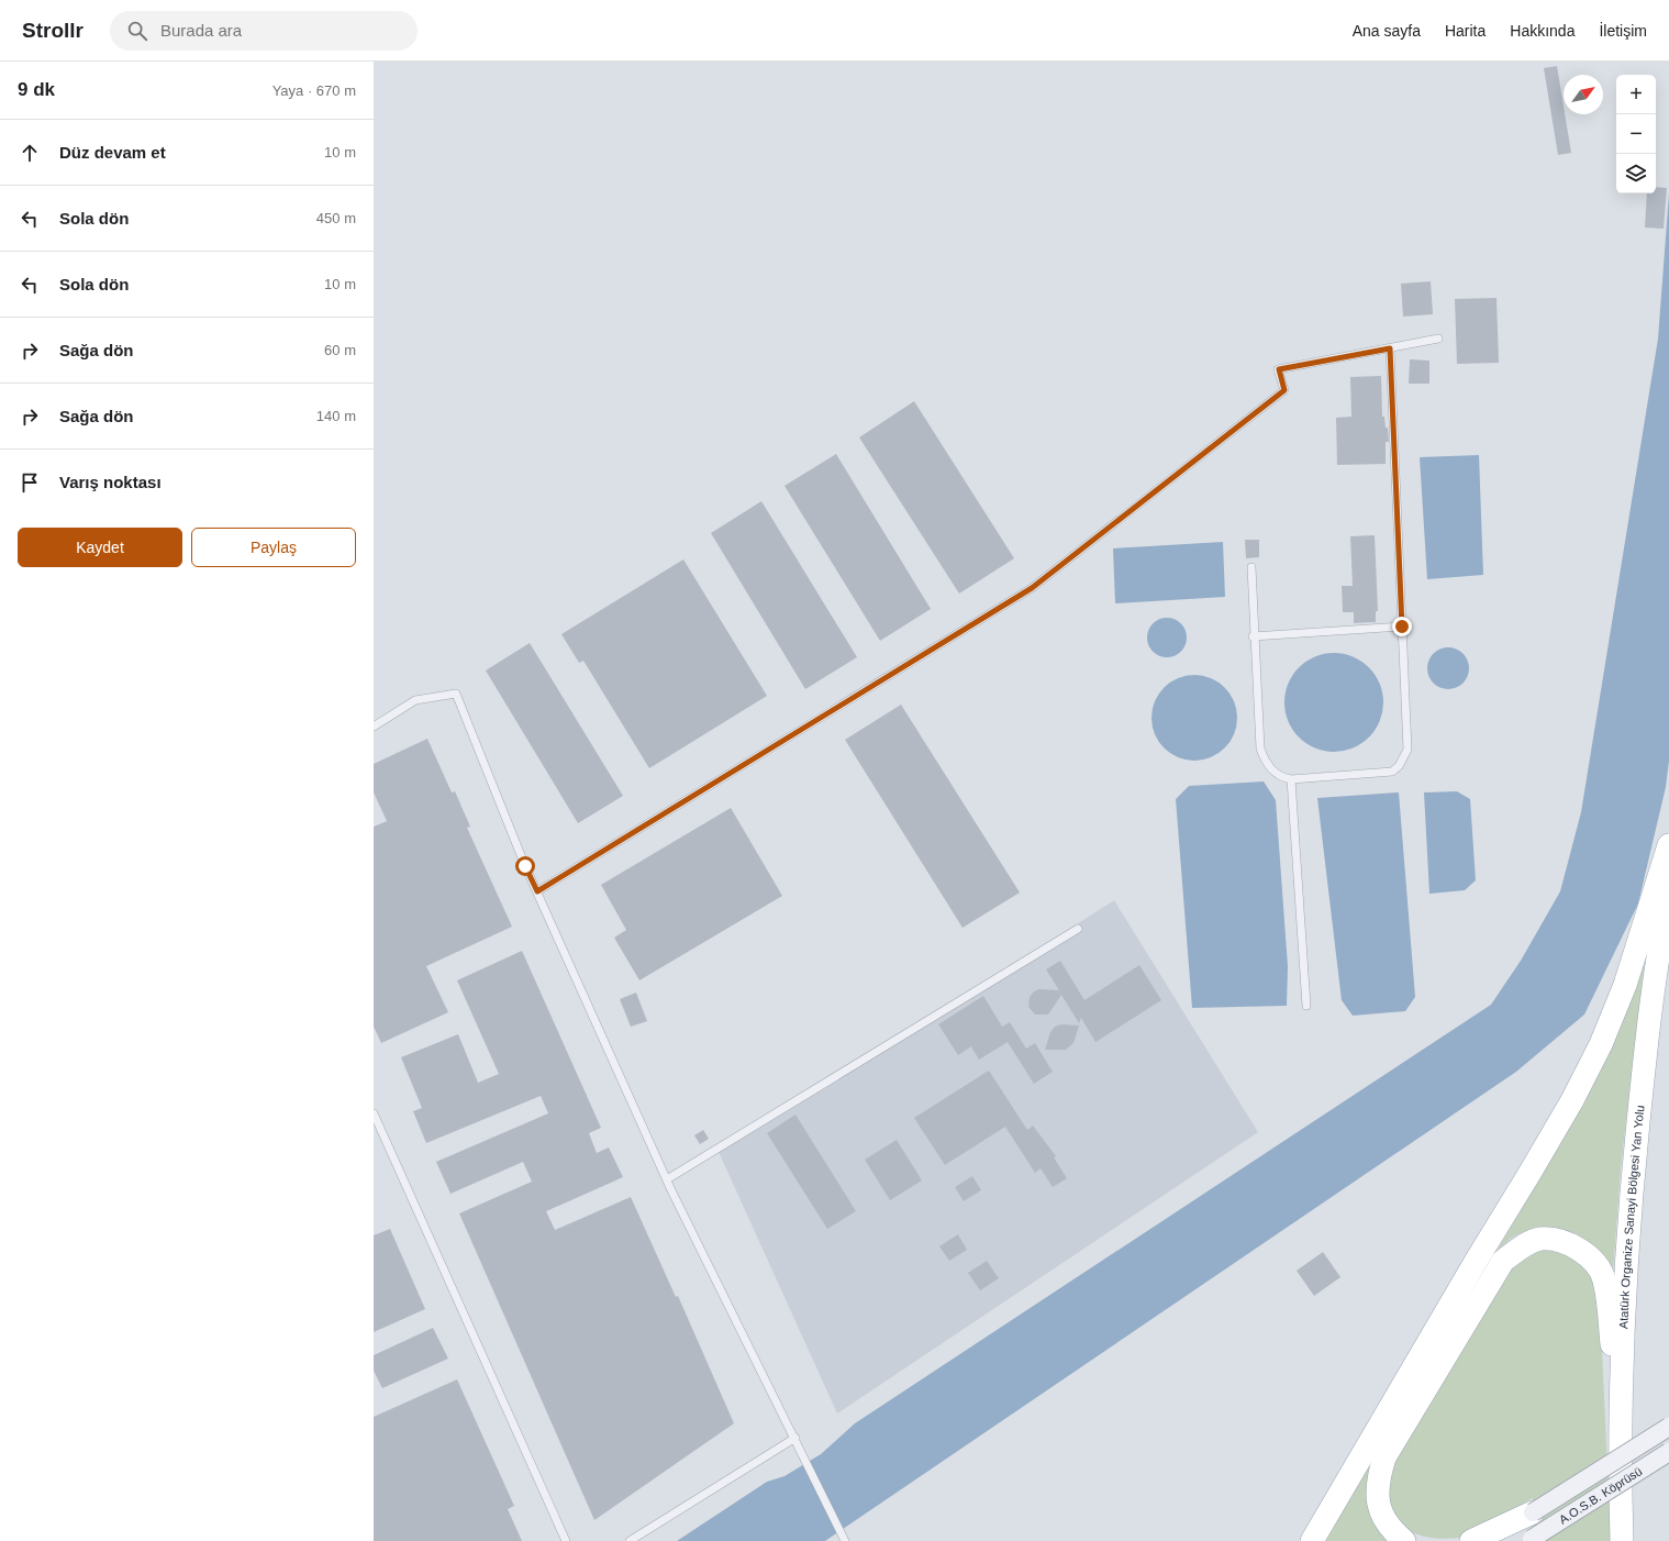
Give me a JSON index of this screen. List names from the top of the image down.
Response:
{
  "streets": {
    "main road": ["Atatürk Organize Sanayi Bölgesi Yan Yolu"],
    "street": ["A.O.S.B. Köprüsü"]
  },
  "north": "top right",
  "page": {
    "header": "Strollr",
    "search": "Burada ara",
    "nav": [
      "Ana sayfa",
      "Harita",
      "Hakkında",
      "İletişim"
    ],
    "heading": ["9 dk", "Yaya · 670 m"],
    "map_buttons": ["+", "−"],
    "list": [
      ["Düz devam et", "10 m"],
      ["Sola dön", "450 m"],
      ["Sola dön", "10 m"],
      ["Sağa dön", "60 m"],
      ["Sağa dön", "140 m"],
      "Varış noktası"
    ],
    "buttons": ["Kaydet", "Paylaş"]
  }
}
